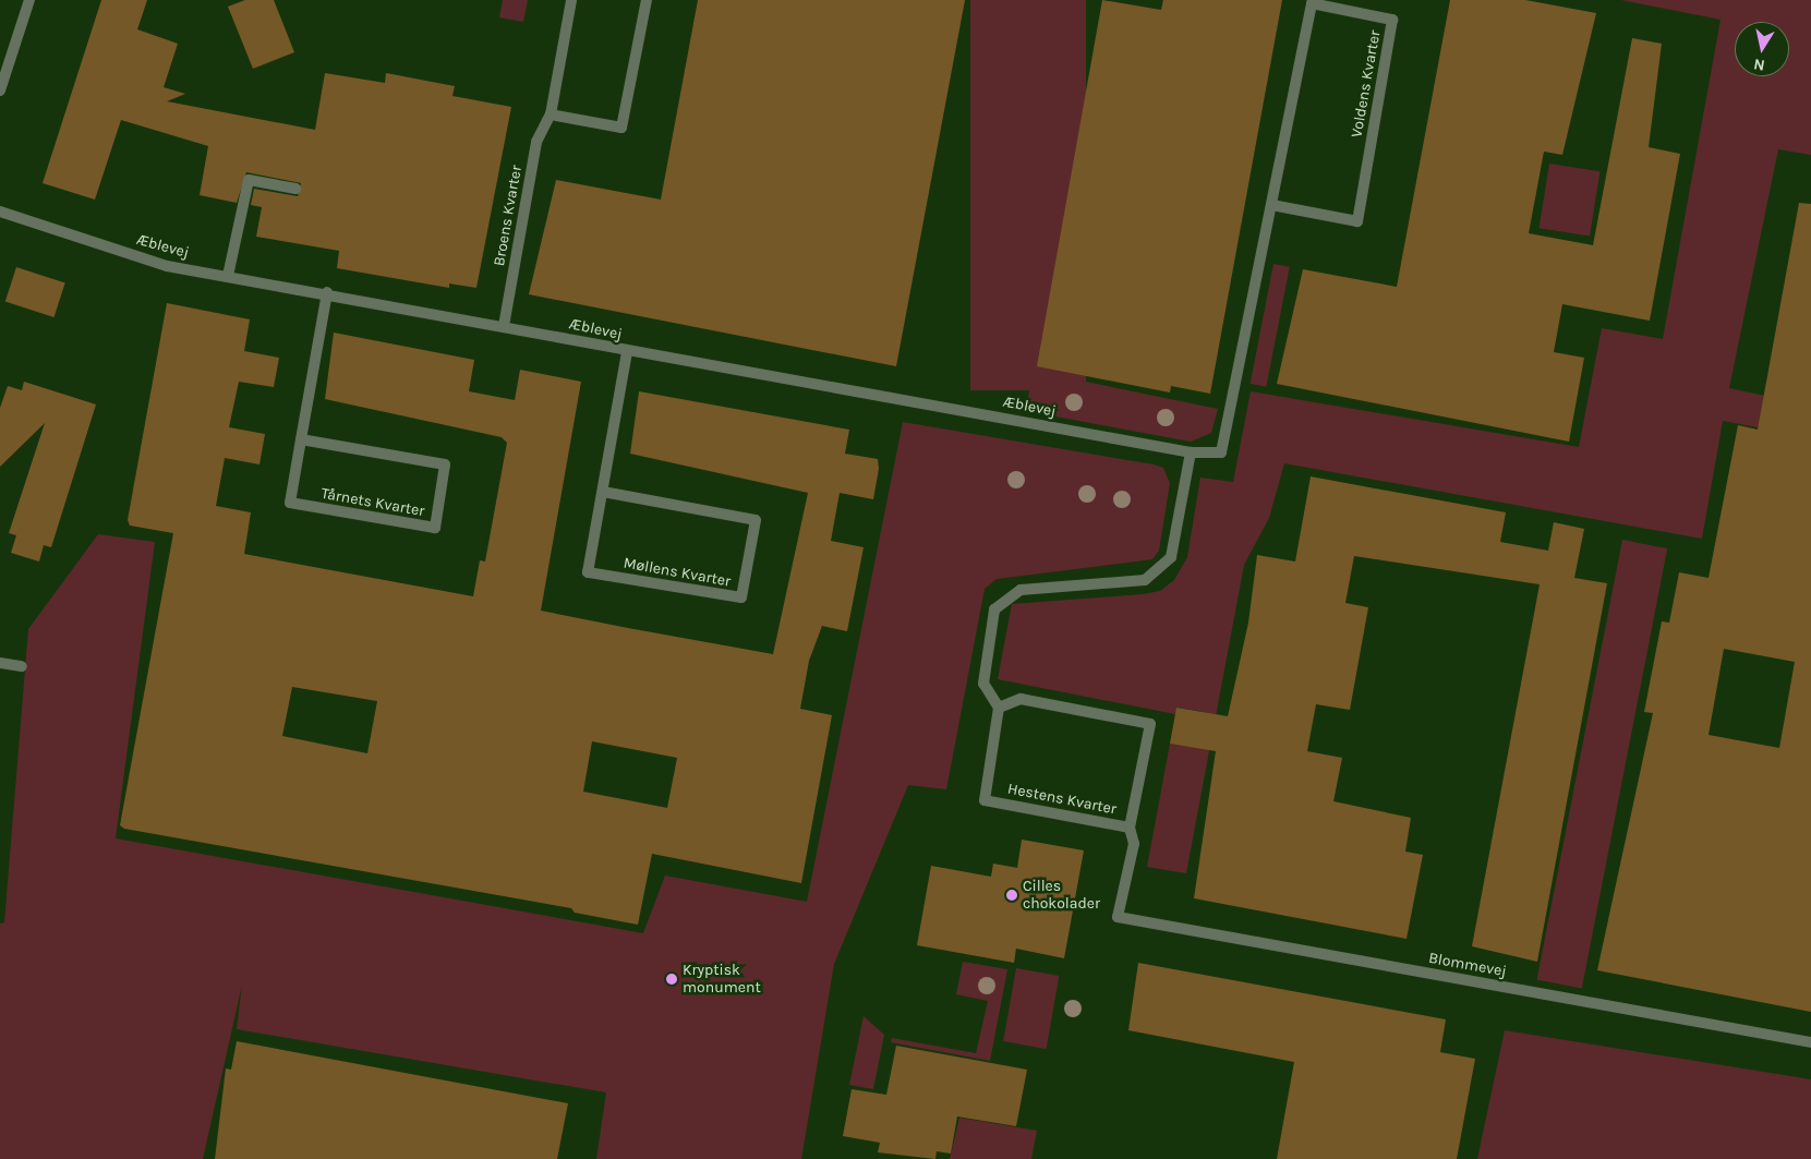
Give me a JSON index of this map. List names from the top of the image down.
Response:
{
  "streets": {
    "street": [
      "Voldens Kvarter",
      "Broens Kvarter",
      "Æblevej",
      "Tårnets Kvarter",
      "Møllens Kvarter",
      "Hestens Kvarter",
      "Blommevej"
    ]
  },
  "crossings": [
    ["Voldens Kvarter", "Æblevej"],
    ["Broens Kvarter", "Æblevej"],
    ["Æblevej", "Tårnets Kvarter"],
    ["Æblevej", "Møllens Kvarter"],
    ["Hestens Kvarter", "Blommevej"]
  ],
  "places": ["Cilles chokolader", "Kryptisk monument"],
  "north": "bottom"
}
